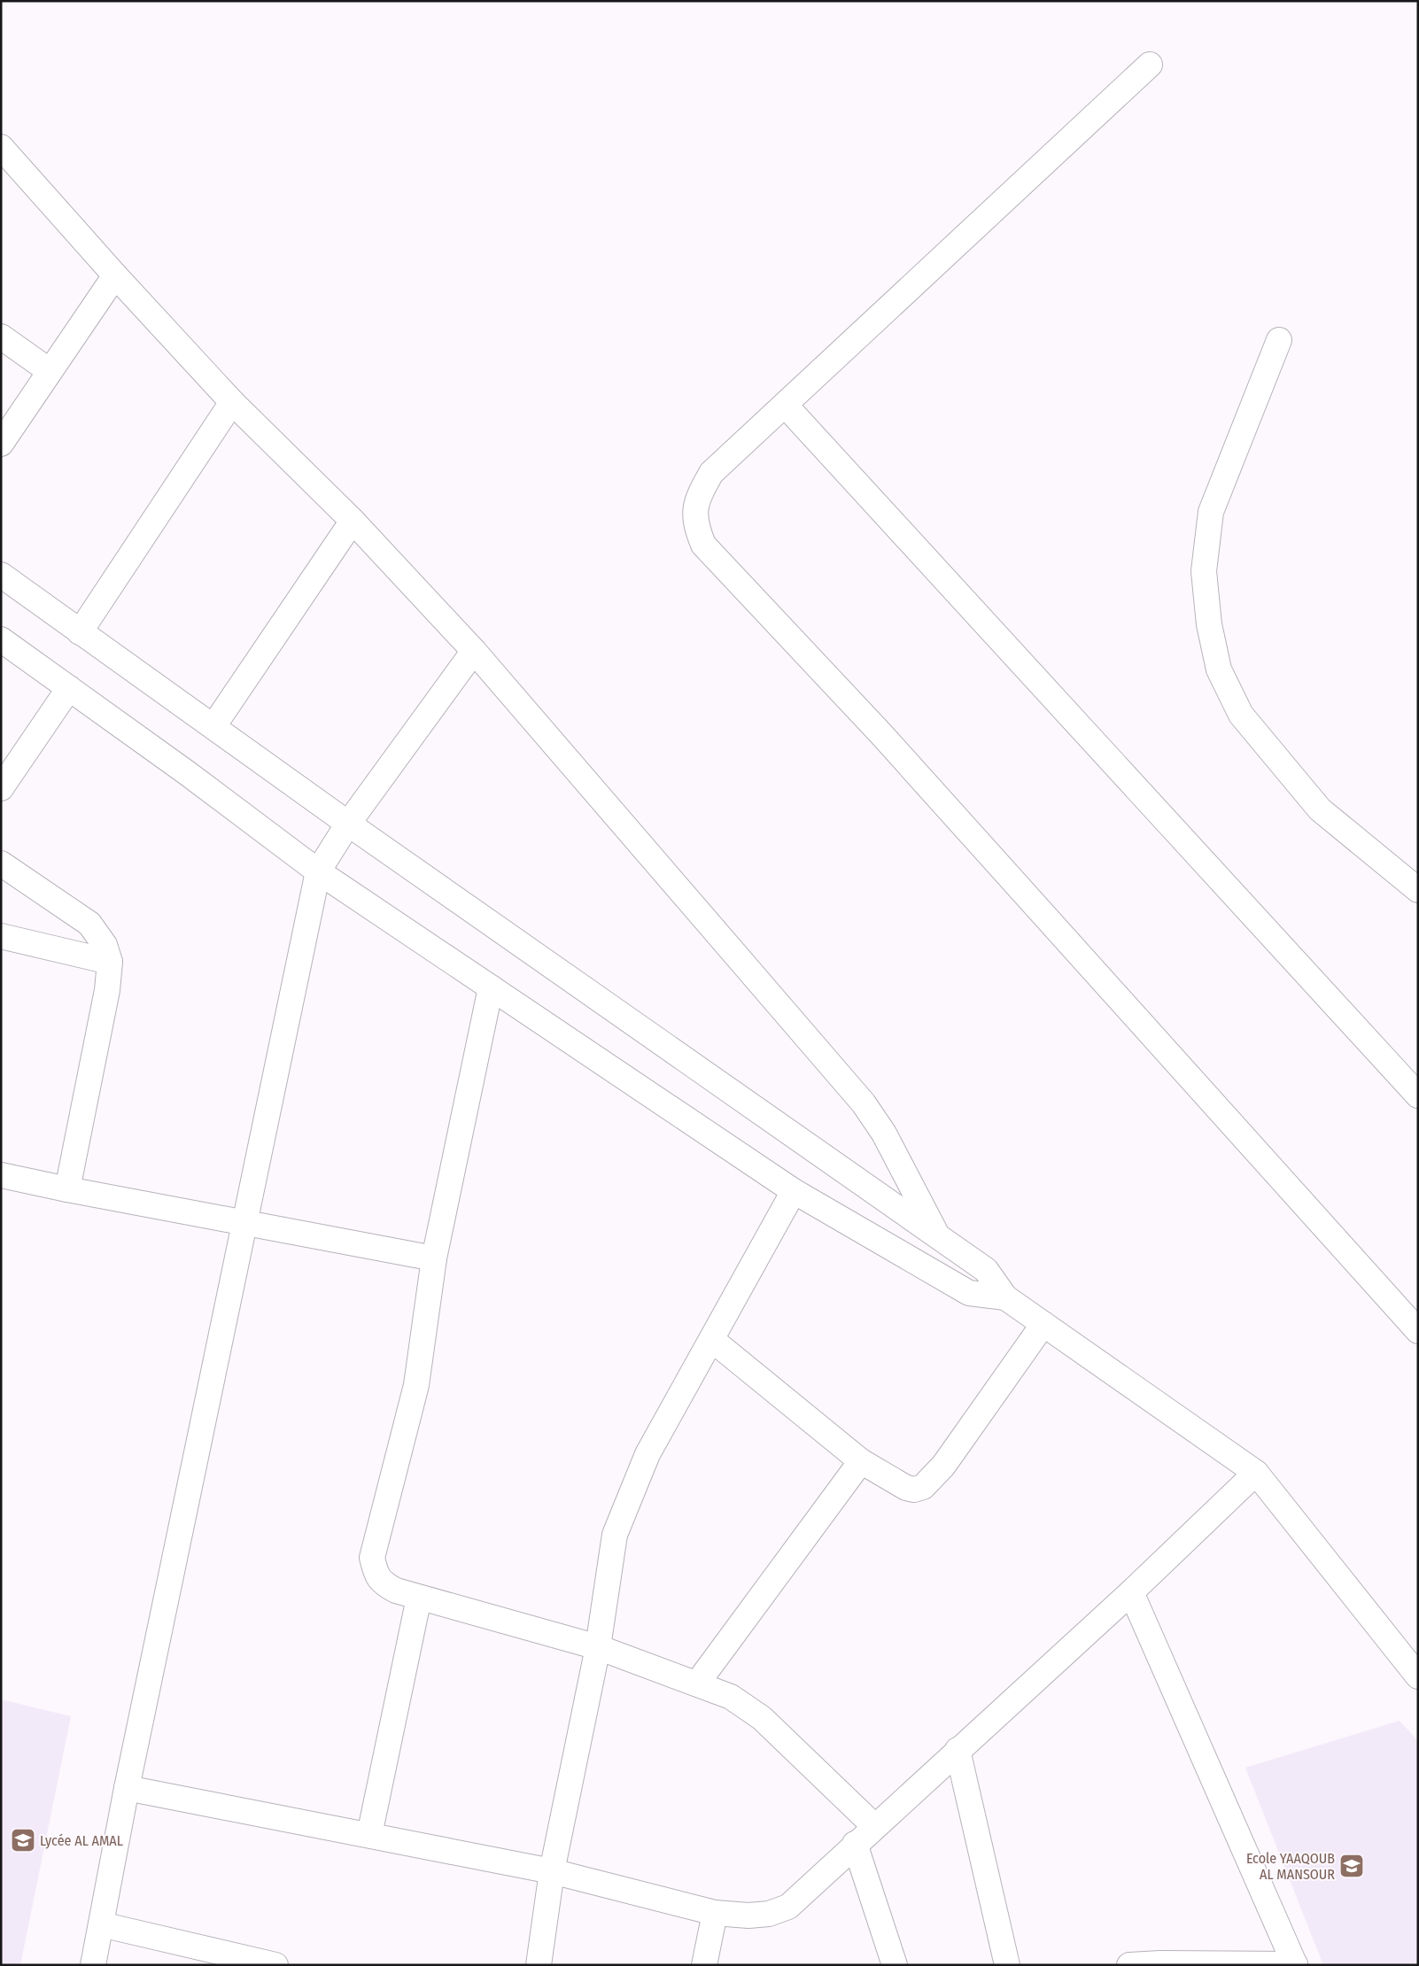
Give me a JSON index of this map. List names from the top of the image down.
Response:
{
  "places": {
    "school or university": ["Lycée AL AMAL", "Ecole YAAQOUB AL MANSOUR"]
  }
}
